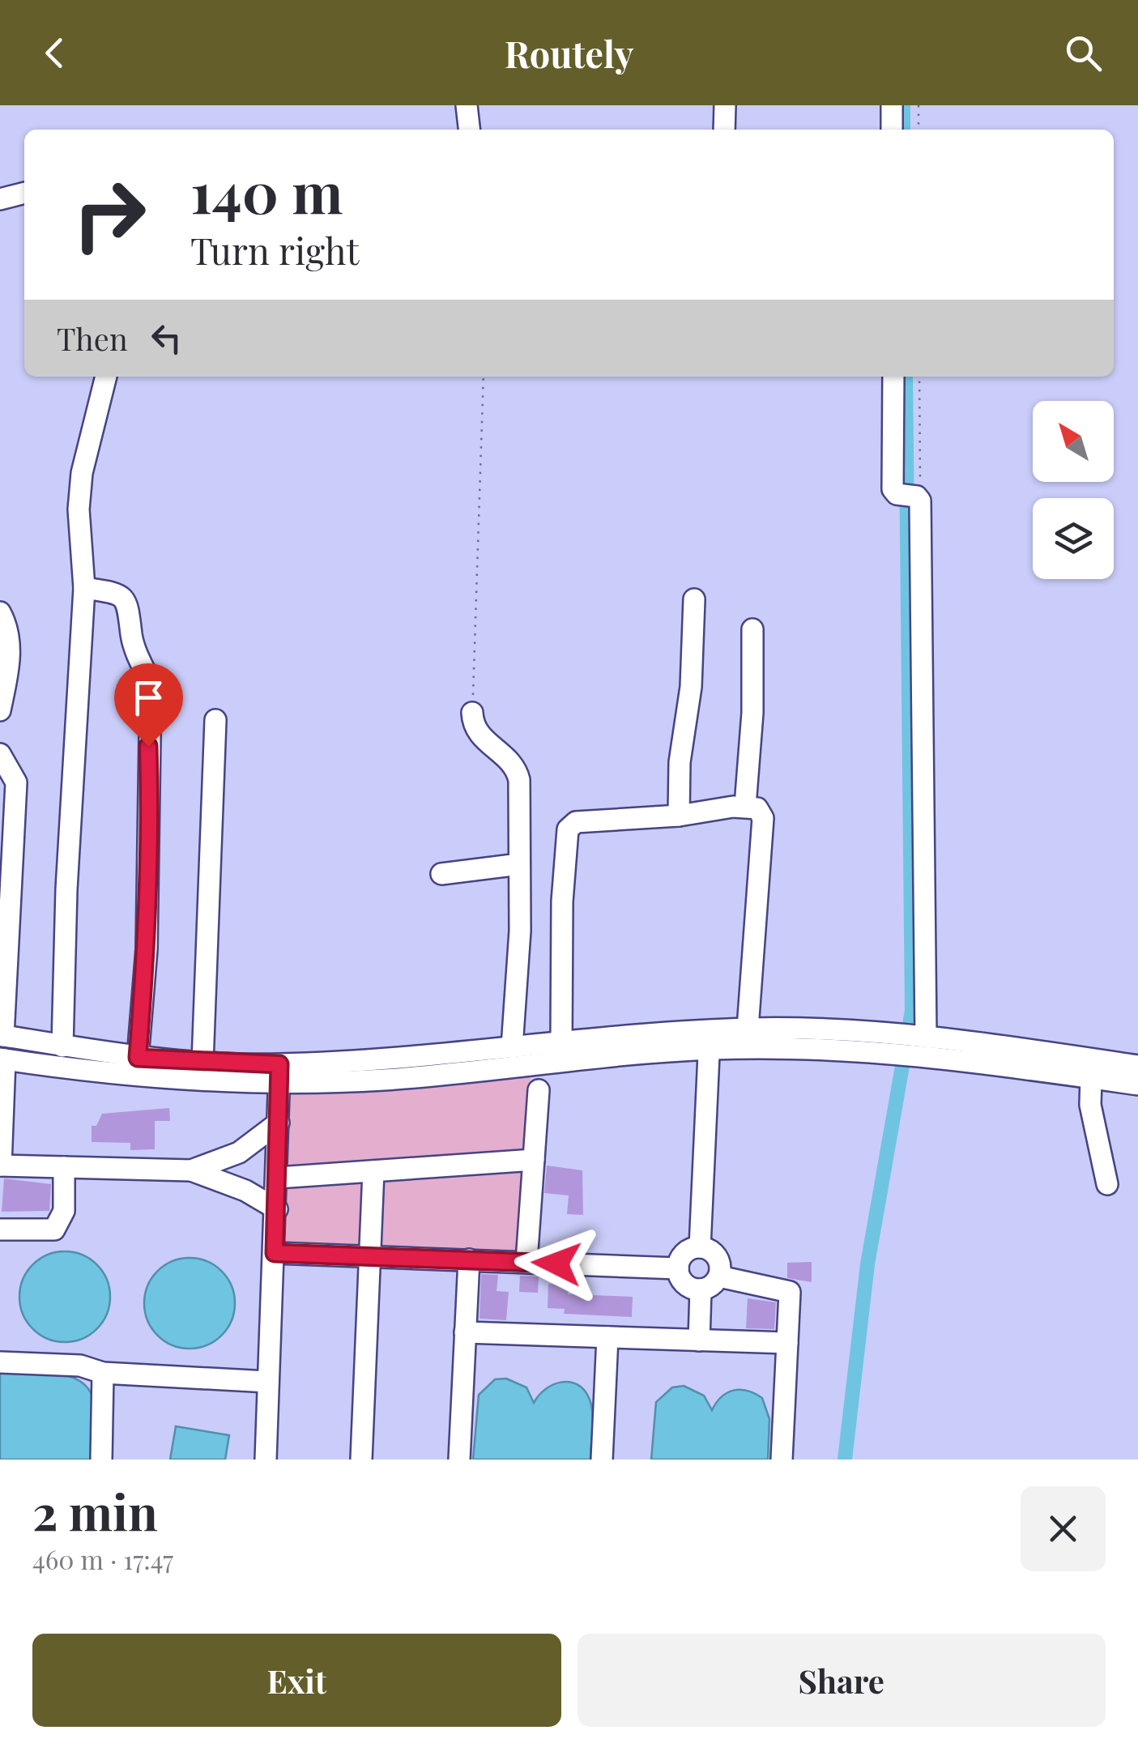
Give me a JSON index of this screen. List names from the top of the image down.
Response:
{
  "north": "top left",
  "page": {
    "header": "Routely",
    "turn": ["140 m", "Turn right"],
    "then": "Then",
    "heading": ["2 min", "460 m · 17:47"],
    "buttons": ["Exit", "Share"]
  }
}
